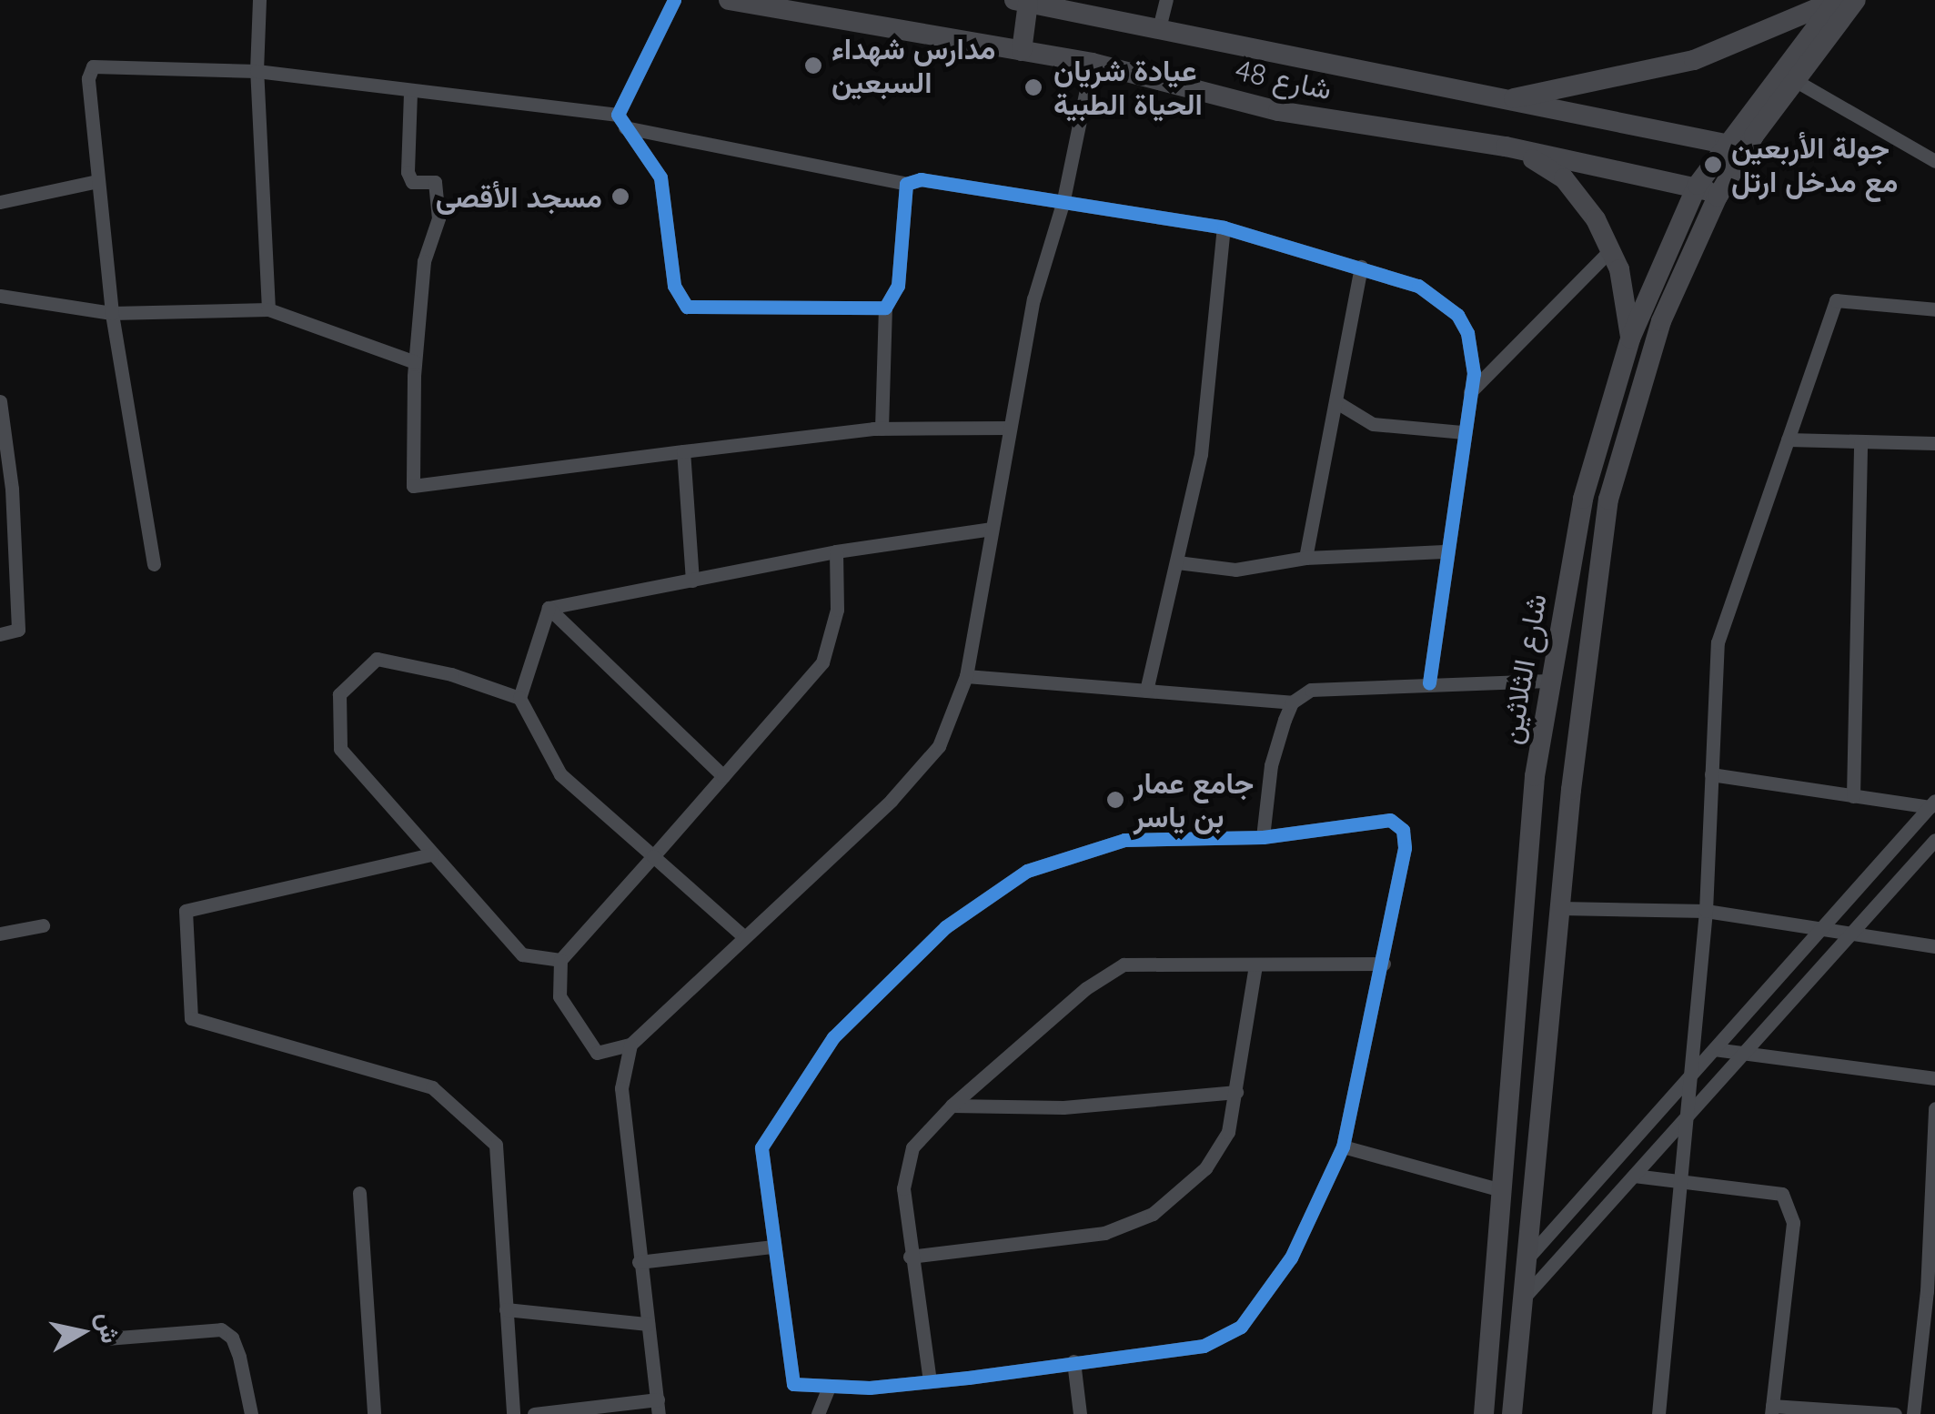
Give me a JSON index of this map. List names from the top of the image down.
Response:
{
  "streets": {
    "main road": ["شارع 48", "شارع الثلاثين"]
  },
  "crossings": [
    ["شارع 48", "شارع الثلاثين"]
  ],
  "places": [
    "مدارس شهداء السبعين",
    "عيادة شريان الحياة الطبية",
    "جولة الأربعين مع مدخل ارتل",
    "مسجد الأقصى",
    "جامع عمار بن ياسر"
  ],
  "north": "right"
}
